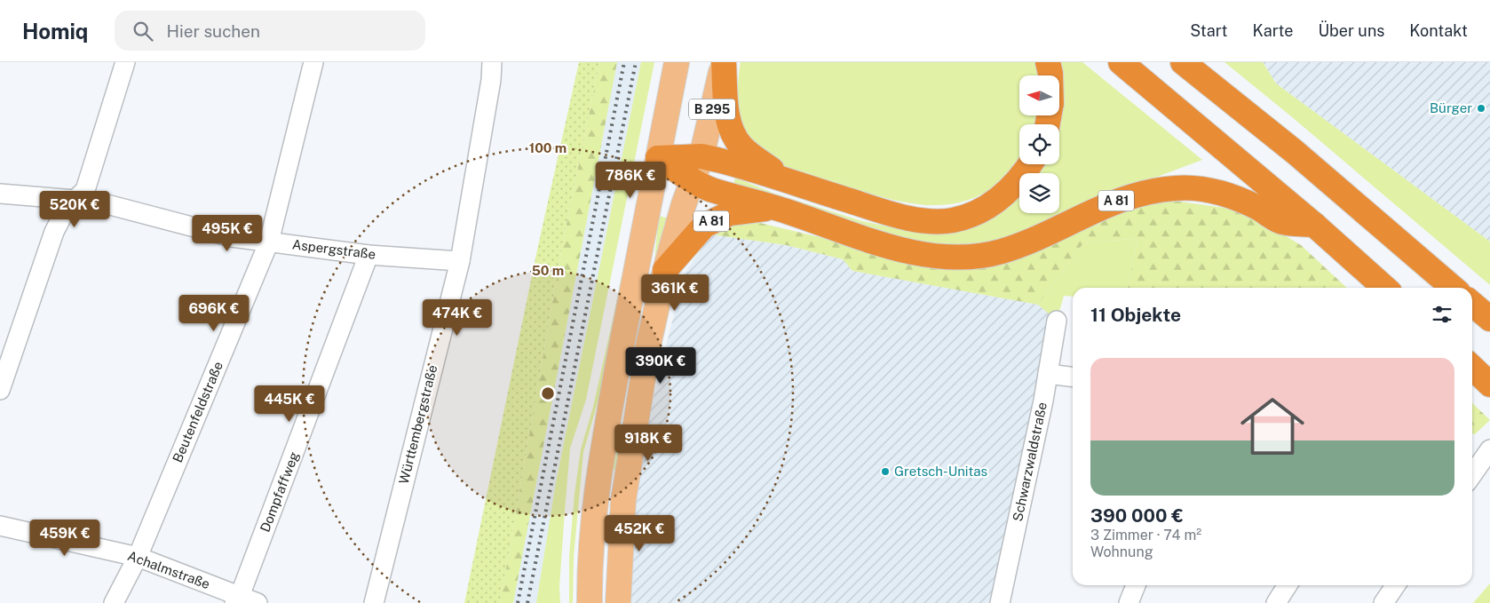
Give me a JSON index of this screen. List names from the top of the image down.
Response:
{
  "streets": {
    "highway": ["A 81"],
    "main road": ["B 295"],
    "street": [
      "Aspergstraße",
      "Beutenfeldstraße",
      "Württembergstraße",
      "Schwarzwaldstraße",
      "Dompfaffweg",
      "Achalmstraße"
    ]
  },
  "crossings": [
    ["B 295", "A 81"],
    ["Aspergstraße", "Beutenfeldstraße"],
    ["Aspergstraße", "Württembergstraße"],
    ["Aspergstraße", "Dompfaffweg"],
    ["Beutenfeldstraße", "Achalmstraße"],
    ["Dompfaffweg", "Achalmstraße"]
  ],
  "places": ["Bürger", "Gretsch-Unitas"],
  "north": "left",
  "page": {
    "header": "Homiq",
    "search": "Hier suchen",
    "nav": [
      "Start",
      "Karte",
      "Über uns",
      "Kontakt"
    ],
    "price": [
      "786K €",
      "520K €",
      "495K €",
      "361K €",
      "696K €",
      "474K €",
      "390K €",
      "445K €",
      "918K €",
      "452K €",
      "459K €"
    ],
    "heading": "11 Objekte",
    "list": [
      {
        "name": "390 000 €",
        "note": "3 Zimmer · 74 m² · Wohnung"
      }
    ]
  },
  "rings": ["100 m", "50 m"]
}
